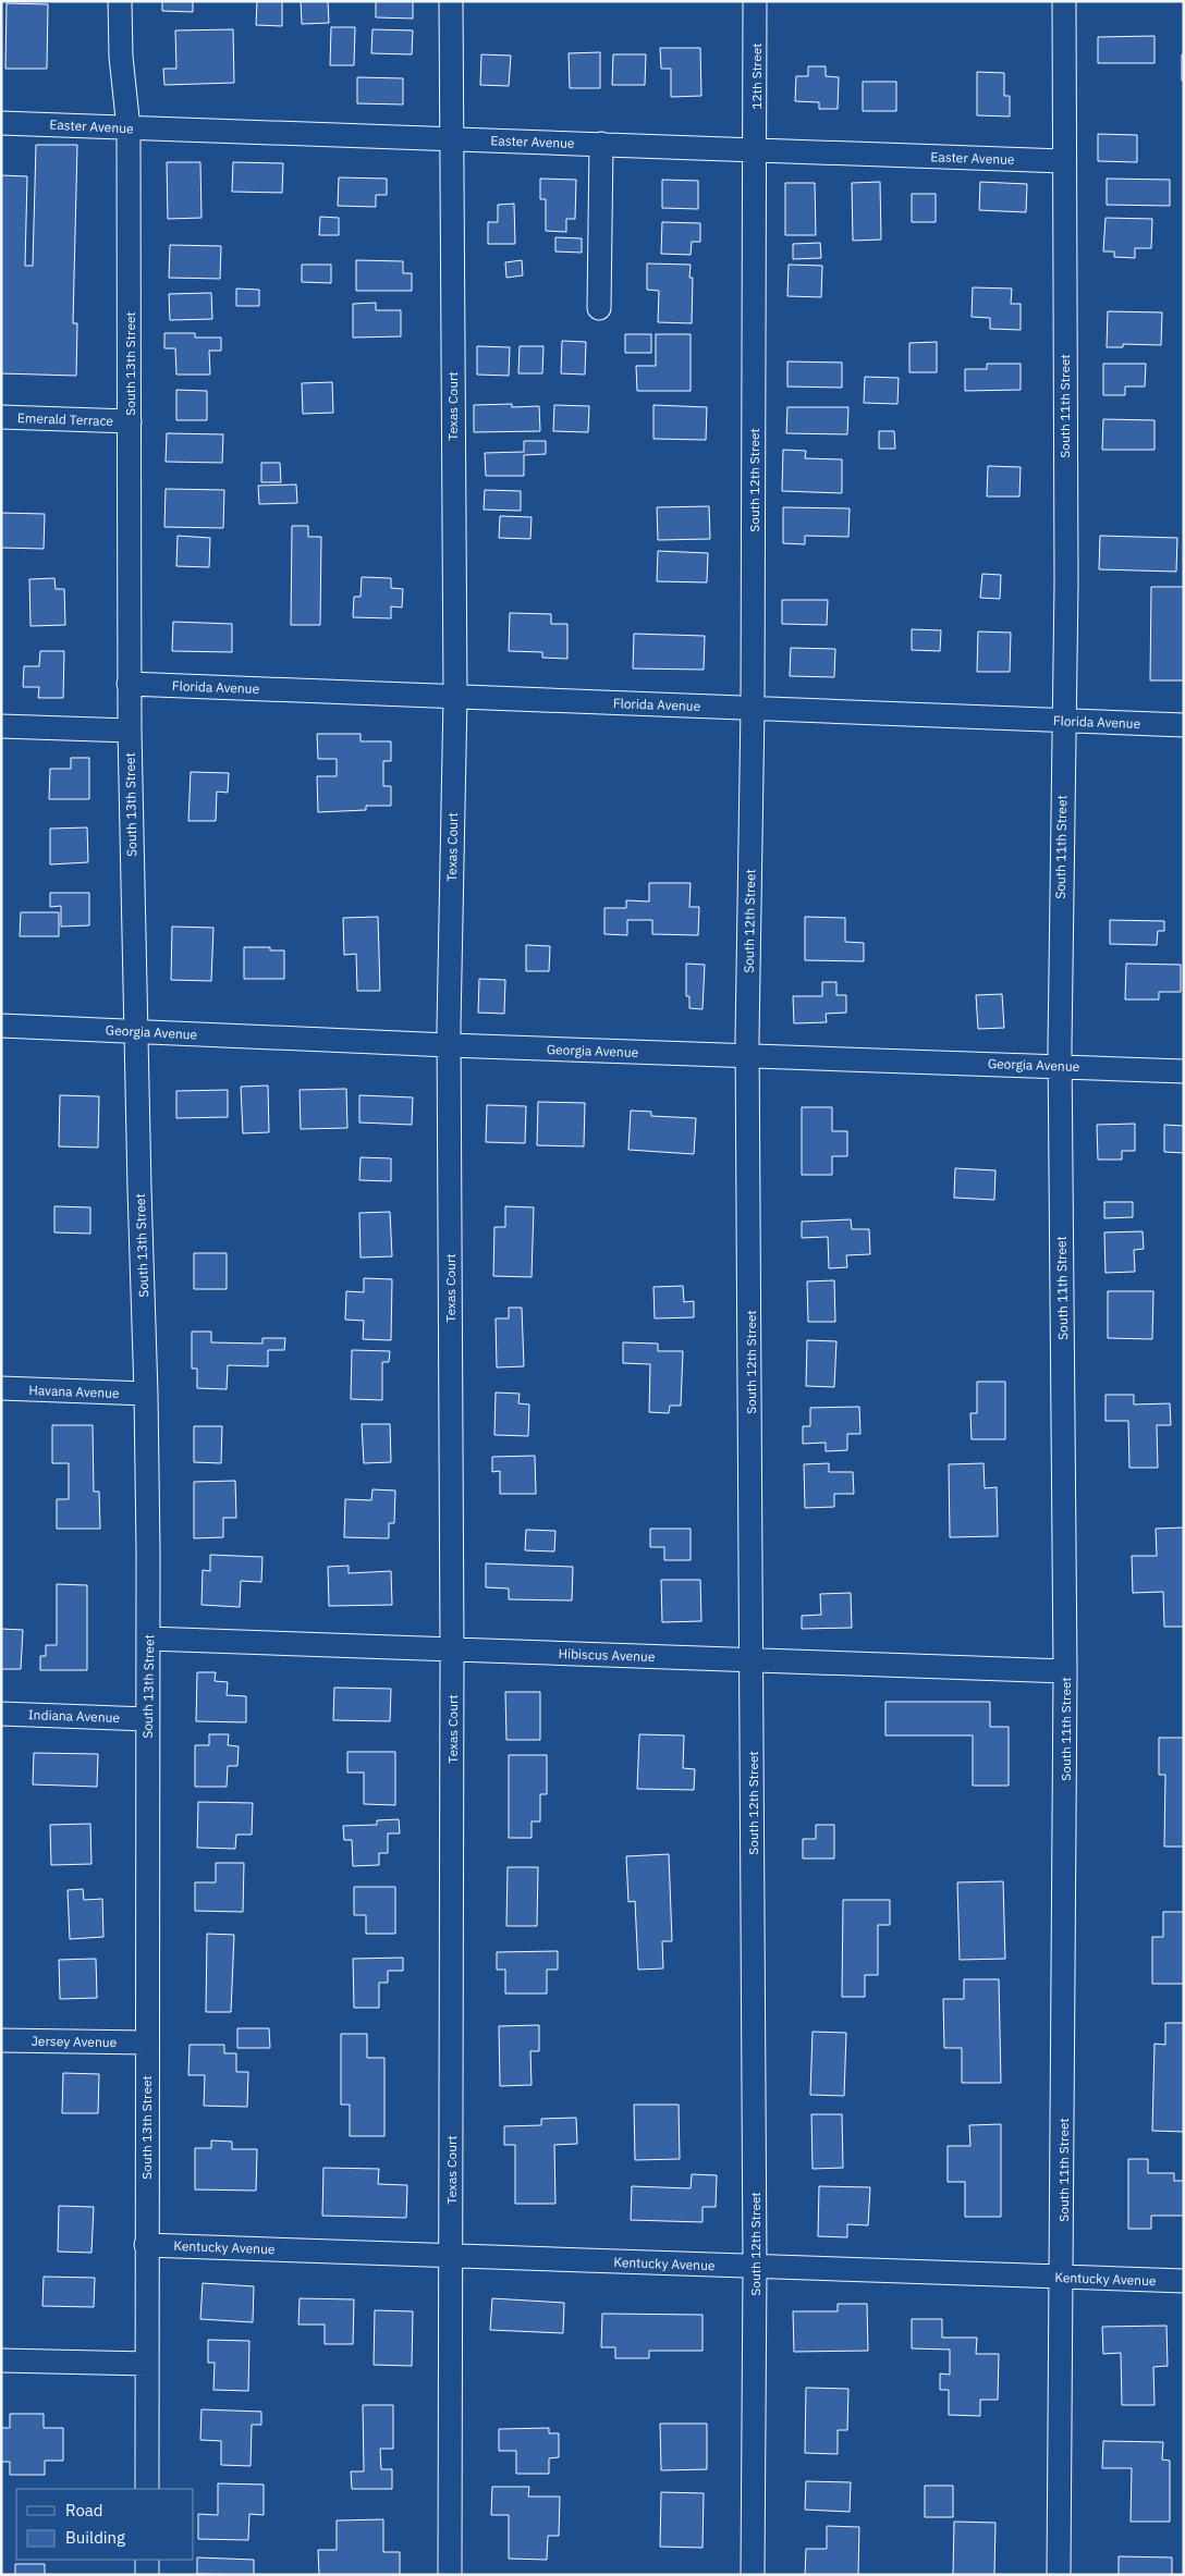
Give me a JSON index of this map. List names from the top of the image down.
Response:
{
  "streets": {
    "street": [
      "12th Street",
      "Easter Avenue",
      "South 13th Street",
      "Texas Court",
      "South 11th Street",
      "Emerald Terrace",
      "South 12th Street",
      "Florida Avenue",
      "Georgia Avenue",
      "Havana Avenue",
      "Hibiscus Avenue",
      "Indiana Avenue",
      "Jersey Avenue",
      "Kentucky Avenue"
    ]
  },
  "crossings": [
    ["12th Street", "Easter Avenue"],
    ["12th Street", "South 12th Street"],
    ["Easter Avenue", "South 13th Street"],
    ["Easter Avenue", "Texas Court"],
    ["Easter Avenue", "South 11th Street"],
    ["Easter Avenue", "South 12th Street"],
    ["South 13th Street", "Emerald Terrace"],
    ["South 13th Street", "Florida Avenue"],
    ["South 13th Street", "Georgia Avenue"],
    ["South 13th Street", "Havana Avenue"],
    ["South 13th Street", "Hibiscus Avenue"],
    ["South 13th Street", "Indiana Avenue"],
    ["South 13th Street", "Jersey Avenue"],
    ["South 13th Street", "Kentucky Avenue"],
    ["Texas Court", "Florida Avenue"],
    ["Texas Court", "Georgia Avenue"],
    ["Texas Court", "Hibiscus Avenue"],
    ["Texas Court", "Kentucky Avenue"],
    ["South 11th Street", "Florida Avenue"],
    ["South 11th Street", "Georgia Avenue"],
    ["South 11th Street", "Hibiscus Avenue"],
    ["South 11th Street", "Kentucky Avenue"],
    ["South 12th Street", "Florida Avenue"],
    ["South 12th Street", "Georgia Avenue"],
    ["South 12th Street", "Hibiscus Avenue"],
    ["South 12th Street", "Kentucky Avenue"]
  ],
  "legend": ["Road", "Building"]
}
